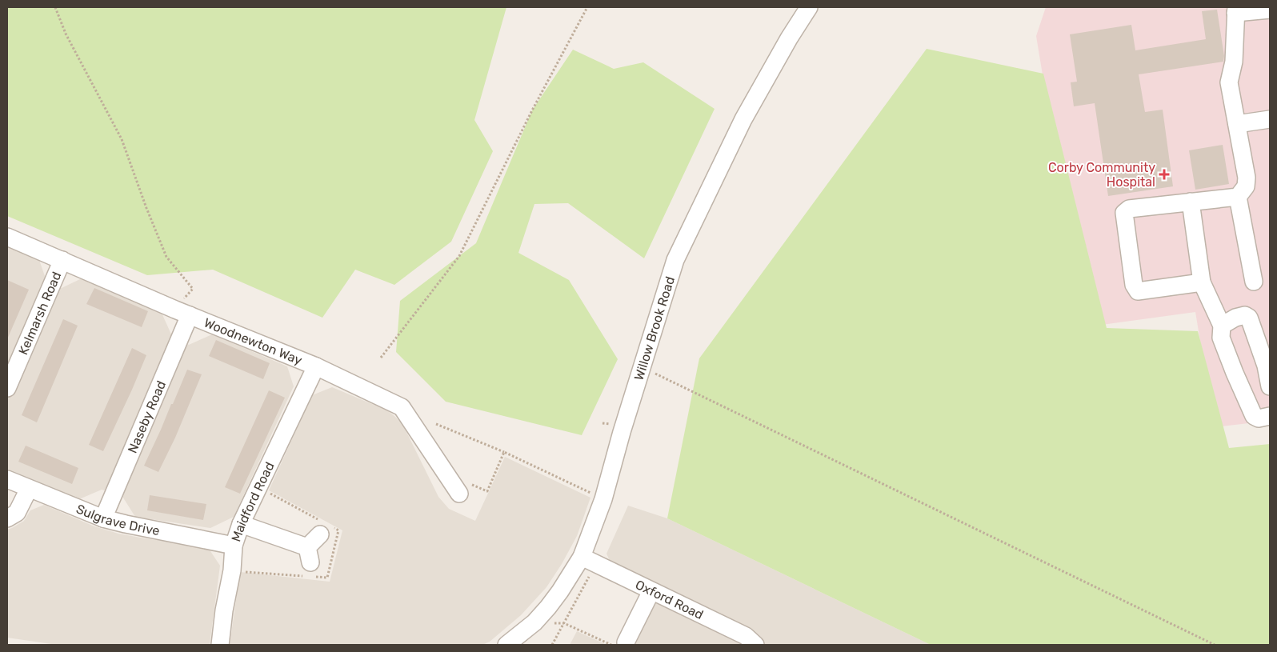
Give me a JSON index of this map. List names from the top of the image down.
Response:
{
  "streets": {
    "street": [
      "Kelmarsh Road",
      "Willow Brook Road",
      "Woodnewton Way",
      "Naseby Road",
      "Maidford Road",
      "Sulgrave Drive",
      "Oxford Road"
    ]
  },
  "crossings": [
    ["Kelmarsh Road", "Woodnewton Way"],
    ["Willow Brook Road", "Oxford Road"],
    ["Woodnewton Way", "Naseby Road"],
    ["Woodnewton Way", "Maidford Road"],
    ["Naseby Road", "Sulgrave Drive"],
    ["Maidford Road", "Sulgrave Drive"]
  ],
  "places": {
    "health": ["Corby Community Hospital"]
  }
}
